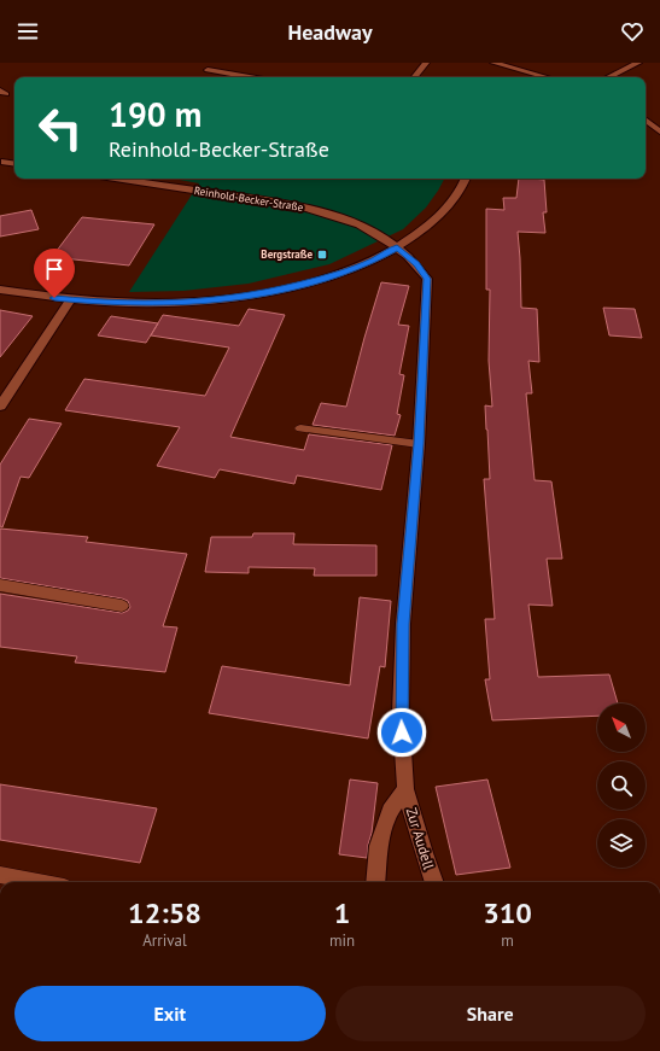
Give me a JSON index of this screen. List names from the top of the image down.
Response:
{
  "streets": {
    "street": ["Reinhold-Becker-Straße", "Zur Audell"]
  },
  "places": {
    "transit": ["Bergstraße"]
  },
  "north": "top left",
  "page": {
    "header": "Headway",
    "turn": ["190 m", "Reinhold-Becker-Straße"],
    "eta": [
      "12:58",
      "Arrival",
      "1",
      "min",
      "310",
      "m"
    ],
    "buttons": ["Exit", "Share"]
  }
}
